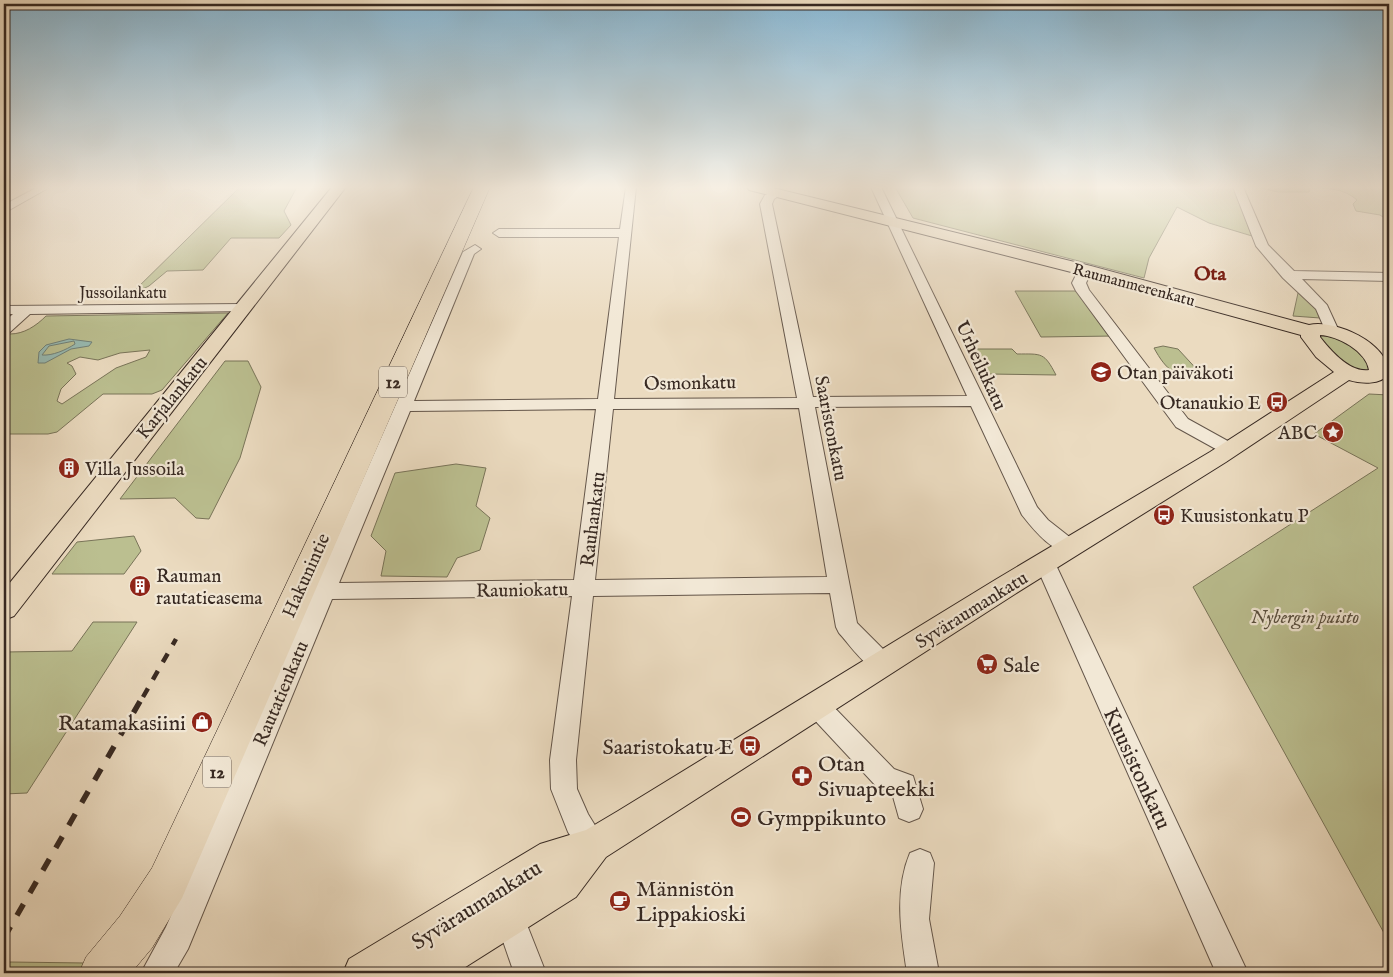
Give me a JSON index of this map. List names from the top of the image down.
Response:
{
  "streets": {
    "highway": ["12", "Hakunintie"],
    "main road": ["Raumanmerenkatu", "Karjalankatu", "Syväraumankatu"],
    "street": [
      "Jussoilankatu",
      "Urheilukatu",
      "Osmonkatu",
      "Saaristonkatu",
      "Rauhankatu",
      "Rauniokatu",
      "Rautatienkatu",
      "Kuusistonkatu"
    ]
  },
  "crossings": [
    ["Jussoilankatu", "Karjalankatu"],
    ["Urheilukatu", "Osmonkatu"],
    ["Urheilukatu", "Syväraumankatu"],
    ["Urheilukatu", "Kuusistonkatu"],
    ["Osmonkatu", "Saaristonkatu"],
    ["Osmonkatu", "Rauhankatu"],
    ["Osmonkatu", "Rautatienkatu"],
    ["Saaristonkatu", "Rauniokatu"],
    ["Saaristonkatu", "Syväraumankatu"],
    ["Rauhankatu", "Rauniokatu"],
    ["Rauhankatu", "Syväraumankatu"],
    ["Rauniokatu", "Rautatienkatu"],
    ["Syväraumankatu", "Kuusistonkatu"]
  ],
  "districts": ["Ota"],
  "parks": ["Nybergin puisto"],
  "places": {
    "school or university": ["Otan päiväkoti"],
    "bus stop": ["Otanaukio E", "Kuusistonkatu P", "Saaristokatu E"],
    "place": ["ABC"],
    "building": ["Villa Jussoila", "Rauman rautatieasema"],
    "supermarket": ["Sale"],
    "shop": ["Ratamakasiini"],
    "pharmacy": ["Otan Sivuapteekki"],
    "sports": ["Gymppikunto"],
    "cafe": ["Männistön Lippakioski"]
  }
}
